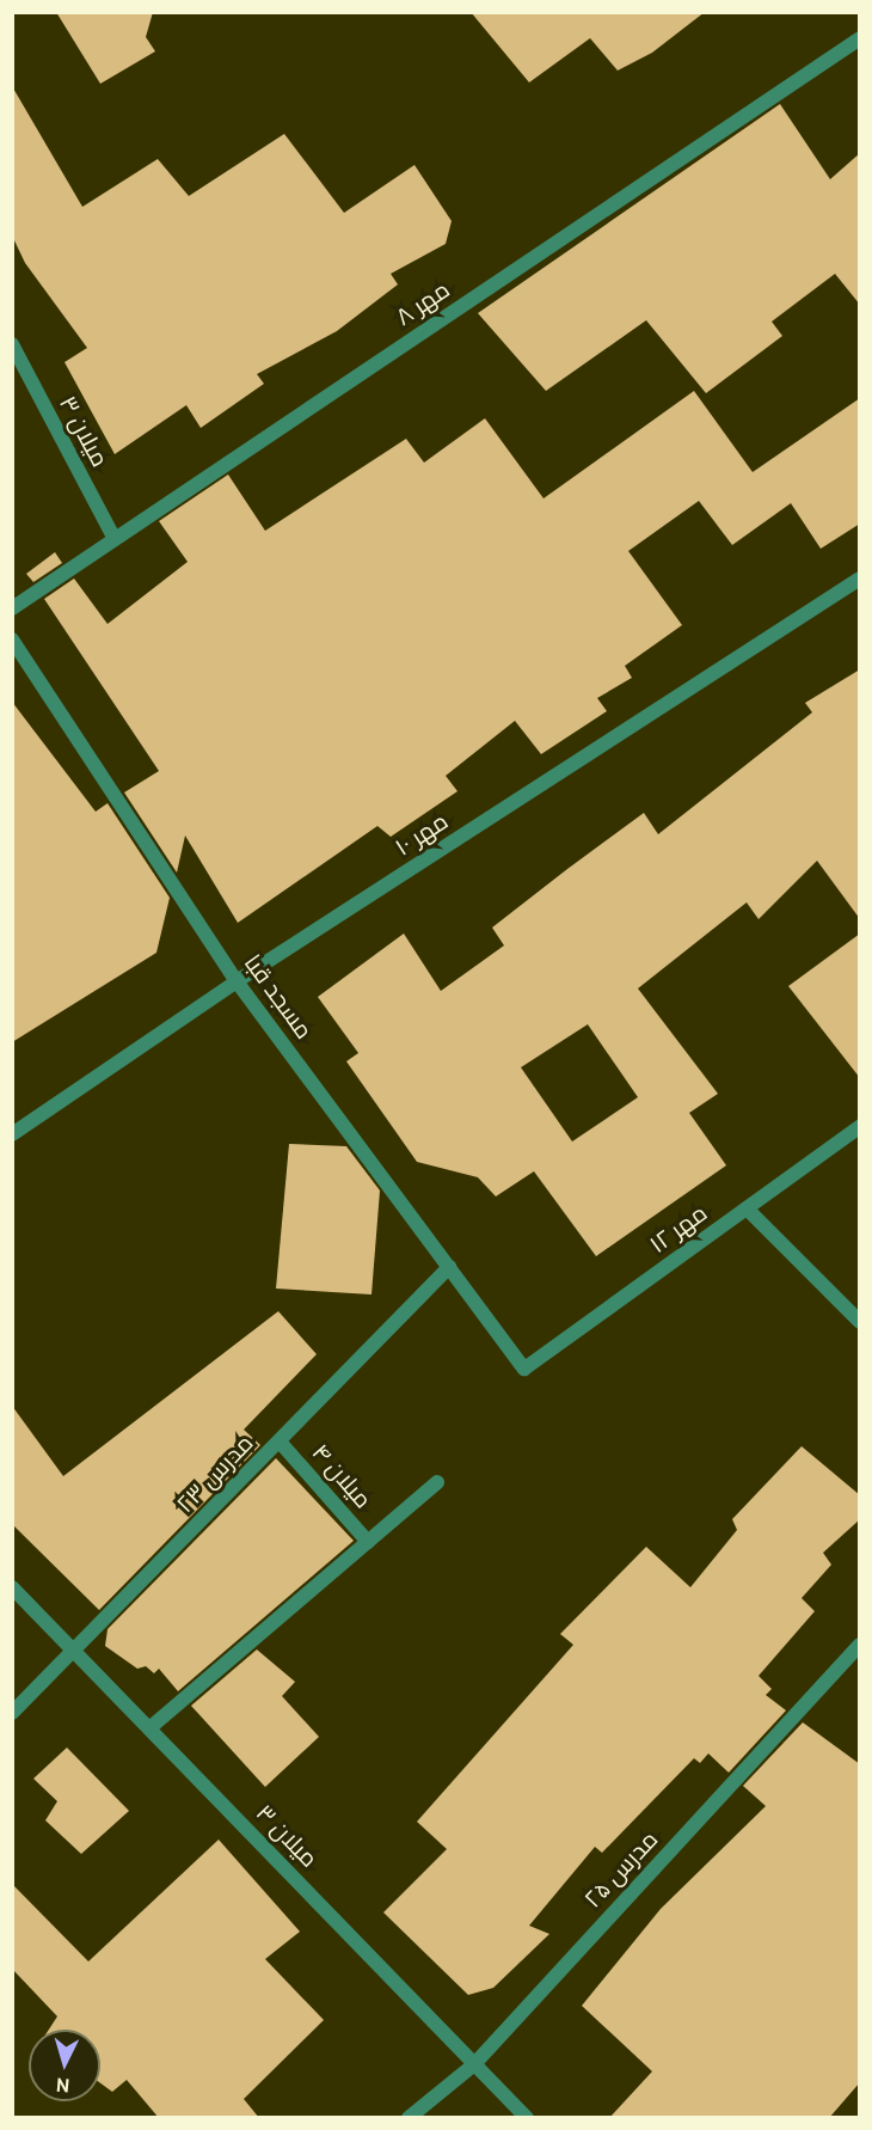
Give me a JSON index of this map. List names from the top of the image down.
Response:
{
  "streets": {
    "street": [
      "مهر ۸",
      "میلان ۳",
      "مهر ۱۰",
      "مسجد قبا",
      "مهر ۱۲",
      "مدرس ۲۳",
      "میلان ۴",
      "مدرس ۲۵"
    ]
  },
  "crossings": [
    ["مهر ۸", "میلان ۳"],
    ["میلان ۳", "مدرس ۲۳"],
    ["میلان ۳", "مدرس ۲۵"],
    ["مهر ۱۰", "مسجد قبا"],
    ["مسجد قبا", "مهر ۱۲"],
    ["مسجد قبا", "مدرس ۲۳"],
    ["مدرس ۲۳", "میلان ۴"]
  ],
  "north": "bottom"
}
